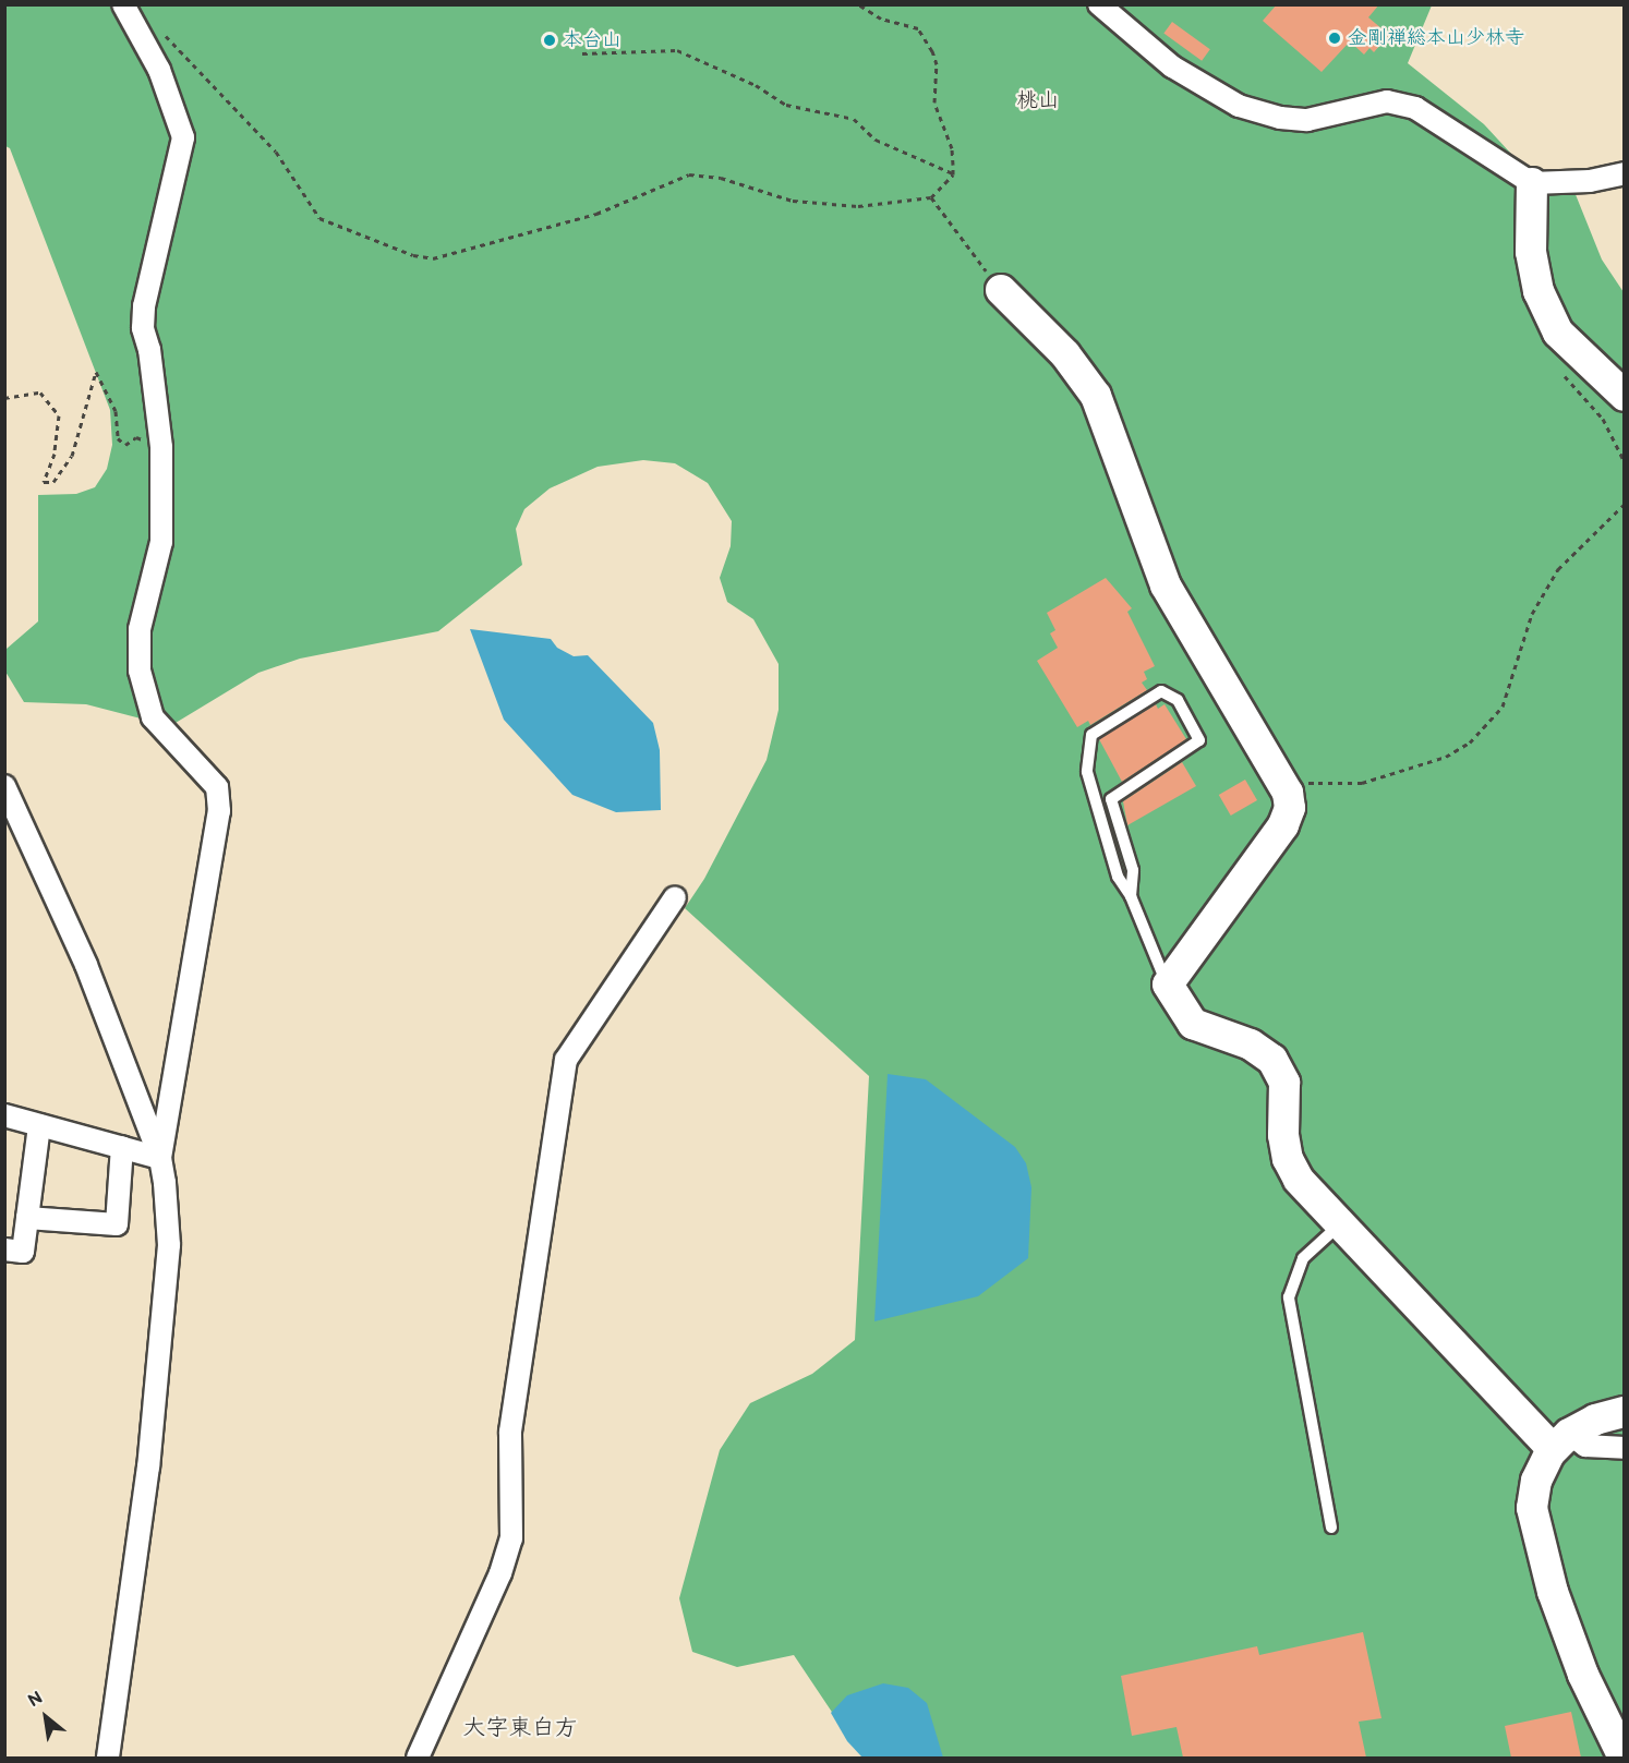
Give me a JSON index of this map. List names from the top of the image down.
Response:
{
  "districts": ["桃山", "大字東白方"],
  "places": ["金剛禅総本山少林寺", "本台山"],
  "north": "top left"
}
